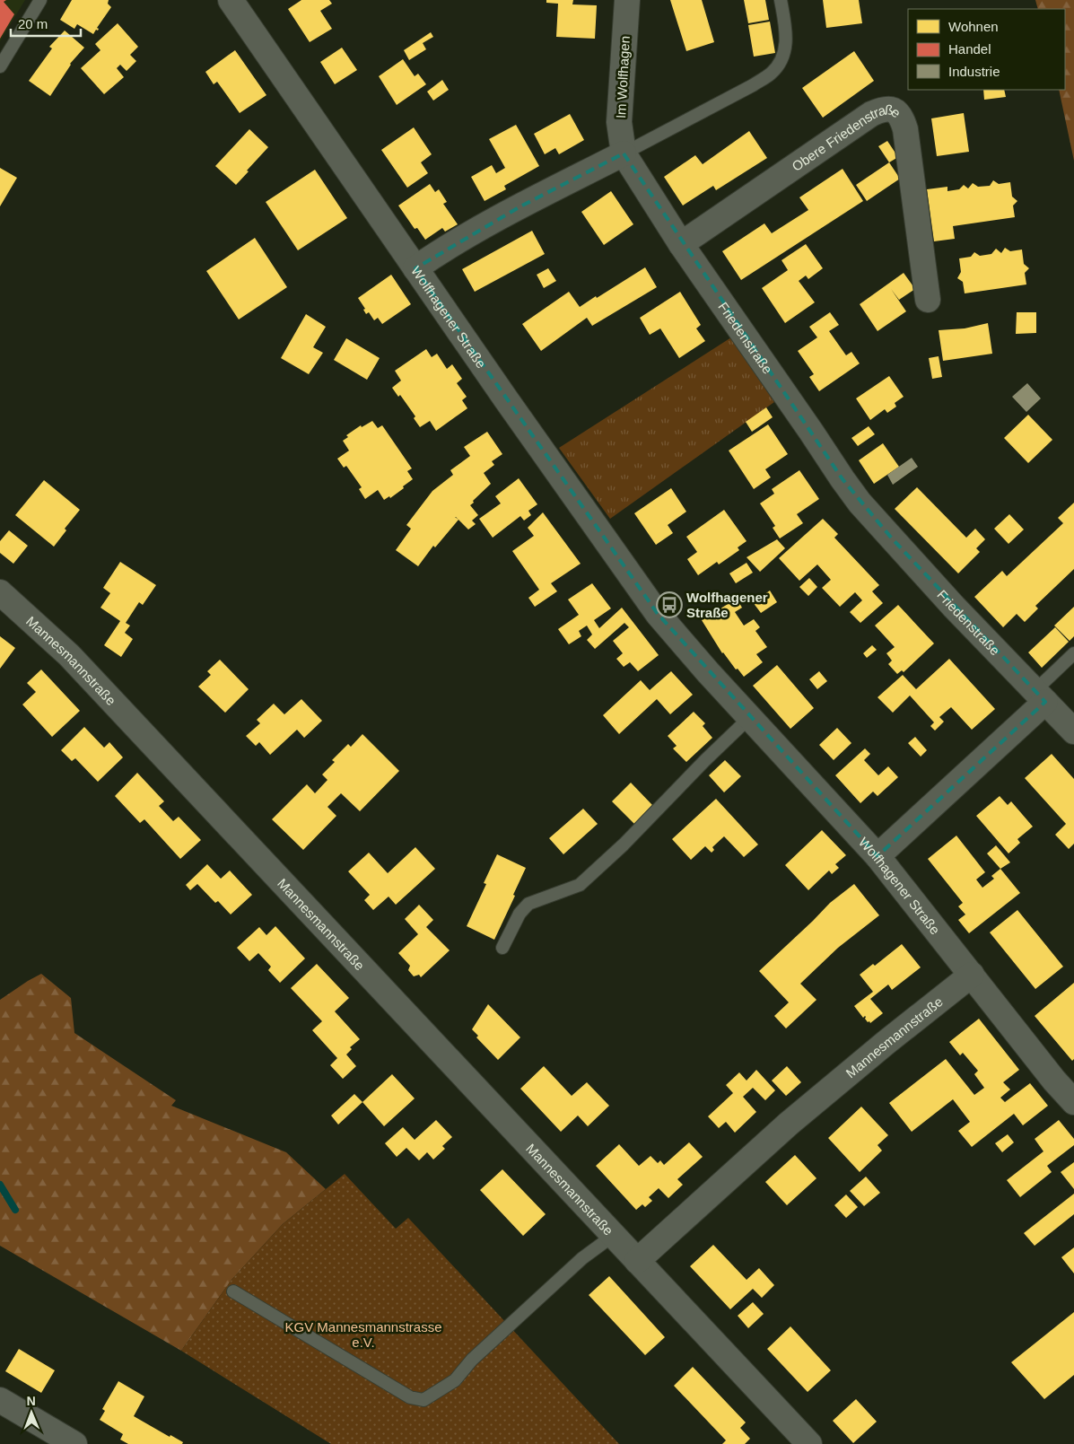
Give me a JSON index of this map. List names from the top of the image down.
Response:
{
  "streets": {
    "street": [
      "Im Wolfhagen",
      "Obere Friedenstraße",
      "Wolfhagener Straße",
      "Friedenstraße",
      "Mannesmannstraße"
    ]
  },
  "crossings": [
    ["Im Wolfhagen", "Friedenstraße"],
    ["Obere Friedenstraße", "Friedenstraße"],
    ["Wolfhagener Straße", "Mannesmannstraße"]
  ],
  "parks": ["KGV Mannesmannstrasse e.V."],
  "places": {
    "bus stop": ["Wolfhagener Straße"]
  },
  "legend": ["Wohnen", "Handel", "Industrie"],
  "scale_bar": "20 m",
  "north": "top"
}
